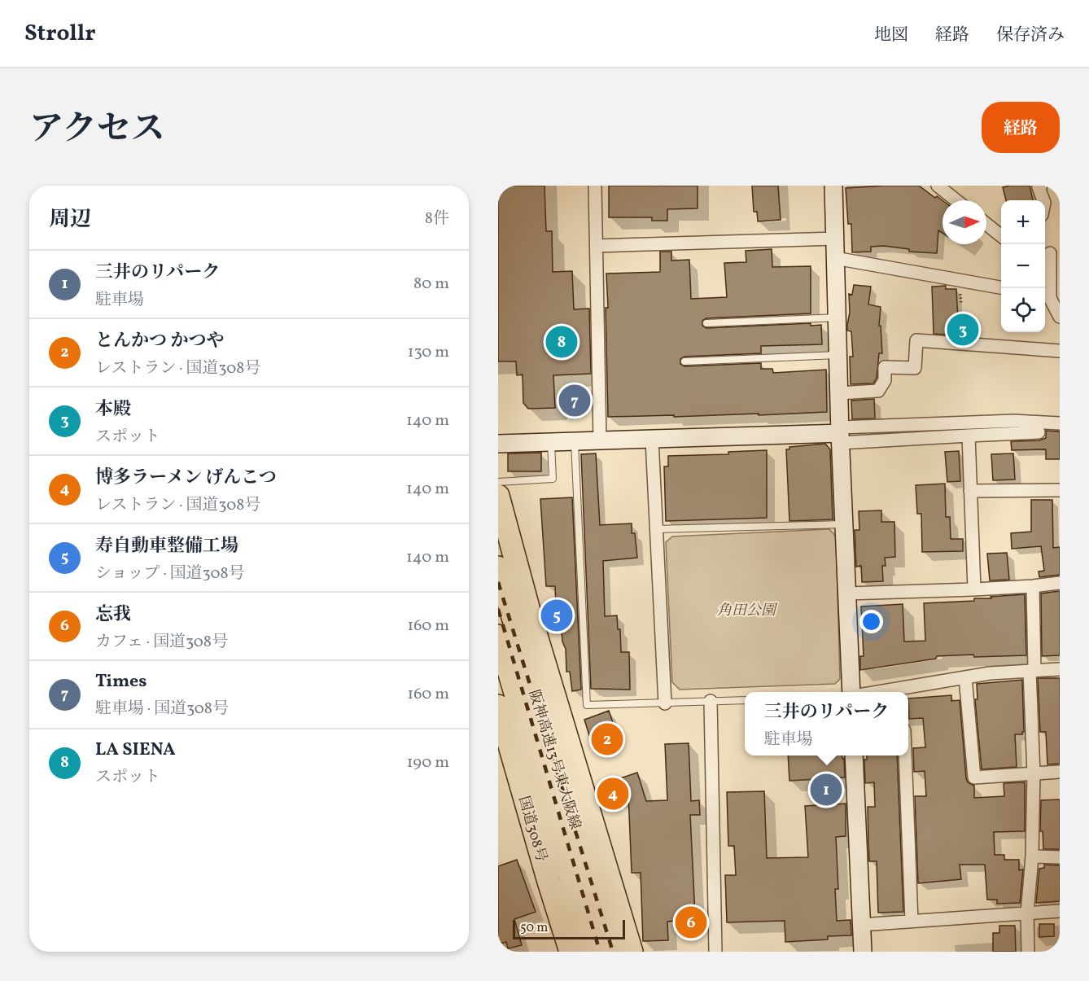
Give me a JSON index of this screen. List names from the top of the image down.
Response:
{
  "streets": {
    "highway": ["阪神高速13号東大阪線", "国道308号"]
  },
  "parks": ["角田公園"],
  "scale_bar": "50 m",
  "north": "right",
  "page": {
    "header": "Strollr",
    "nav": ["地図", "経路", "保存済み"],
    "title": "アクセス",
    "buttons": "経路",
    "heading": ["周辺", "8件"],
    "map_buttons": ["+", "−"],
    "list": [
      {
        "mark": "1",
        "name": "三井のリパーク",
        "note": "駐車場",
        "value": "80 m"
      },
      {
        "mark": "2",
        "name": "とんかつ かつや",
        "note": "レストラン · 国道308号",
        "value": "130 m"
      },
      {
        "mark": "3",
        "name": "本殿",
        "note": "スポット",
        "value": "140 m"
      },
      {
        "mark": "4",
        "name": "博多ラーメン げんこつ",
        "note": "レストラン · 国道308号",
        "value": "140 m"
      },
      {
        "mark": "5",
        "name": "寿自動車整備工場",
        "note": "ショップ · 国道308号",
        "value": "140 m"
      },
      {
        "mark": "6",
        "name": "忘我",
        "note": "カフェ · 国道308号",
        "value": "160 m"
      },
      {
        "mark": "7",
        "name": "Times",
        "note": "駐車場 · 国道308号",
        "value": "160 m"
      },
      {
        "mark": "8",
        "name": "LA SIENA",
        "note": "スポット",
        "value": "190 m"
      }
    ],
    "pins": [
      "3",
      "8",
      "7",
      "5",
      "2",
      "1",
      "4",
      "6"
    ],
    "popup": ["三井のリパーク", "駐車場"],
    "scale": "50 m"
  }
}
